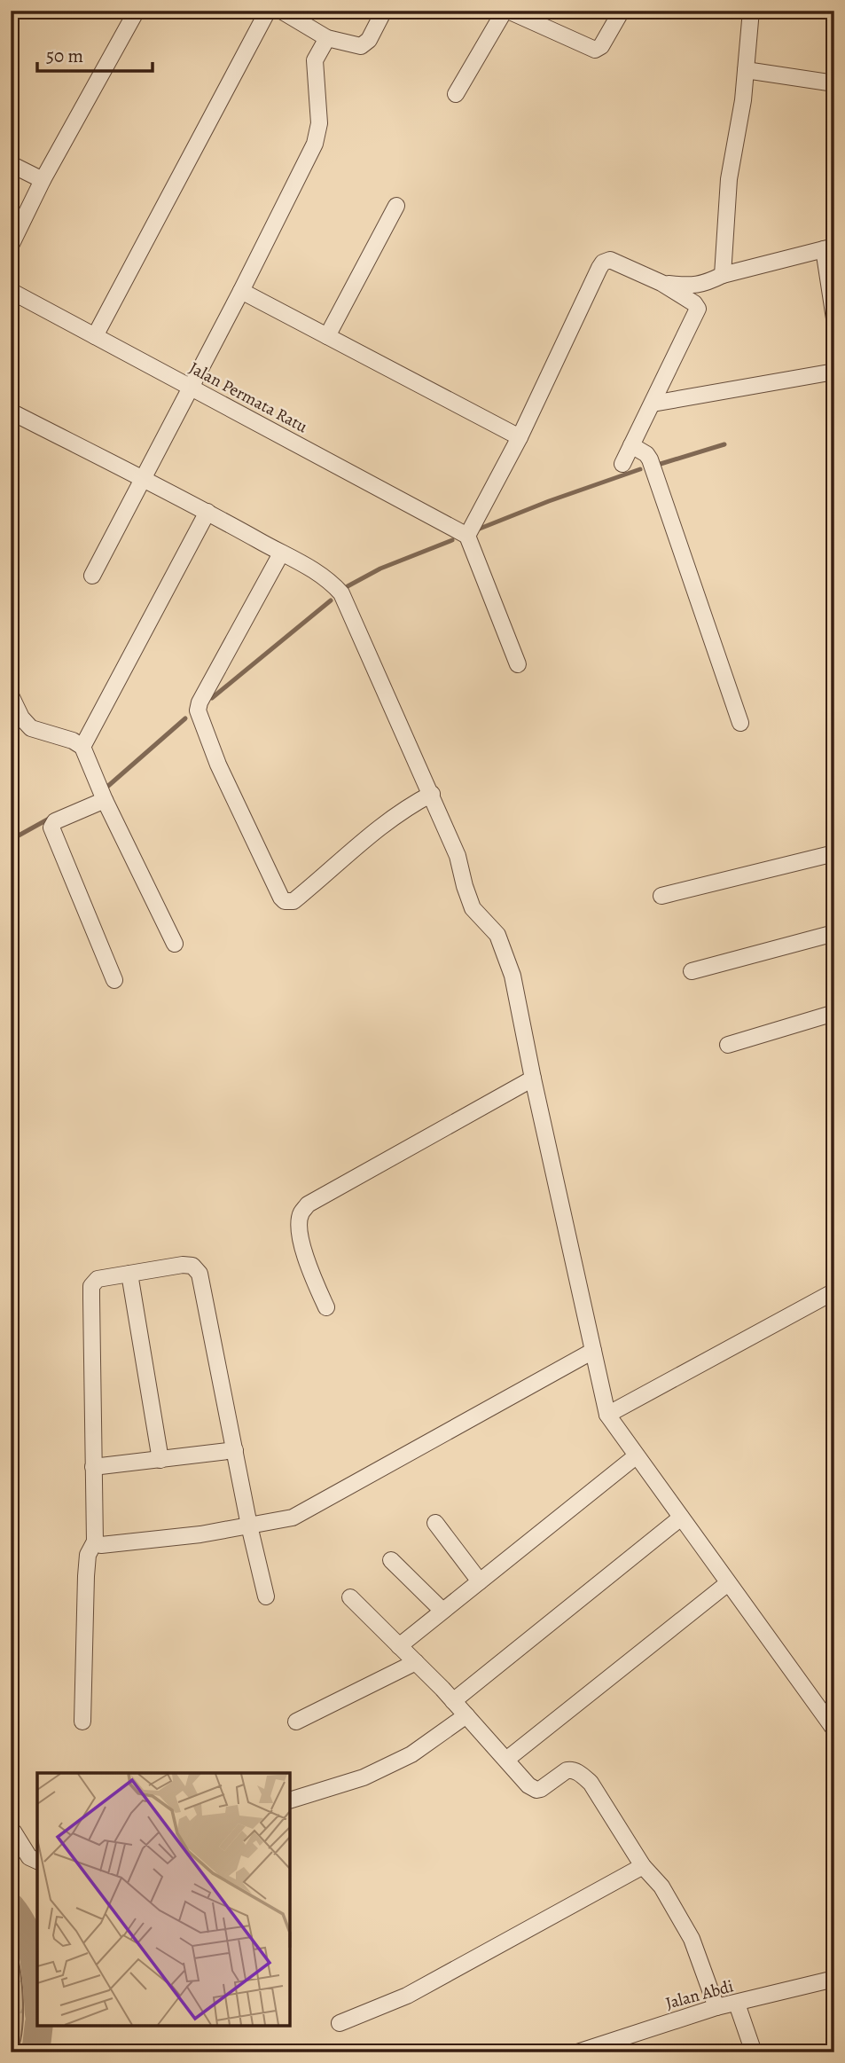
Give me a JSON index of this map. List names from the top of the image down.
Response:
{
  "streets": {
    "street": ["Jalan Permata Ratu", "Jalan Abdi"]
  },
  "scale_bar": "50 m"
}
